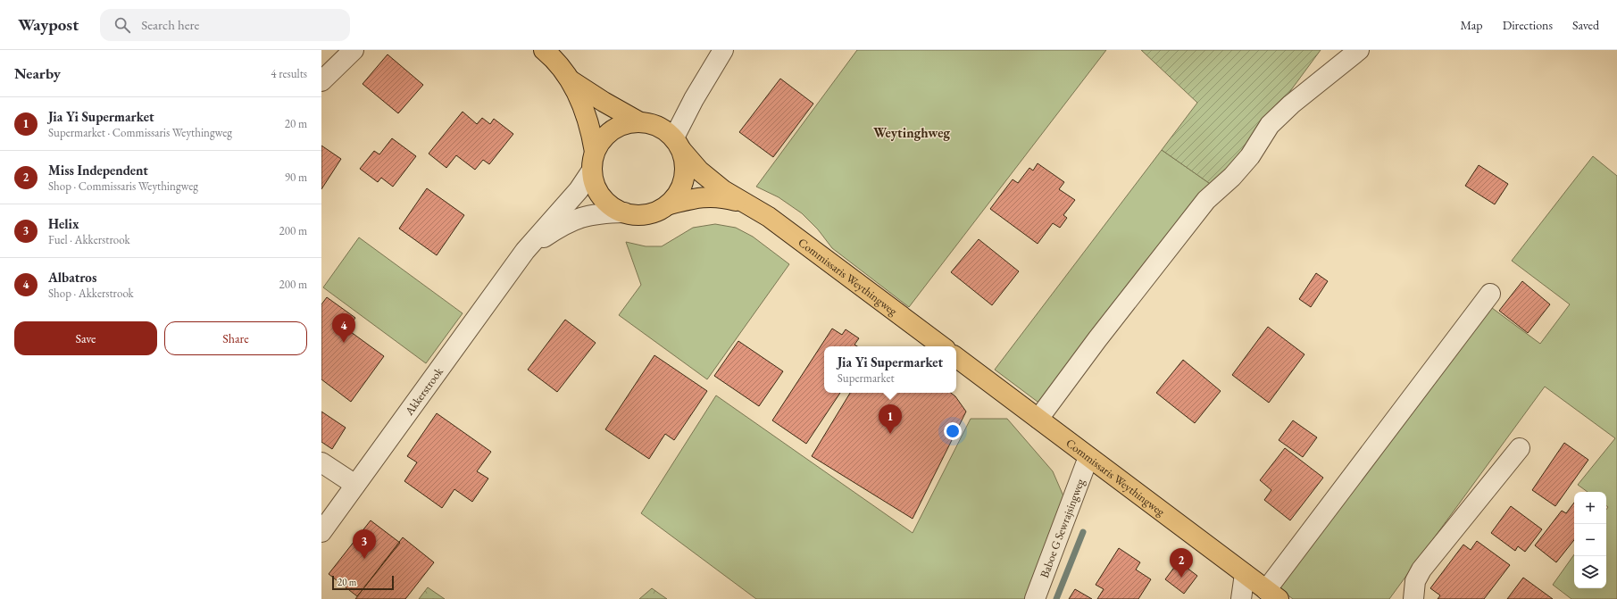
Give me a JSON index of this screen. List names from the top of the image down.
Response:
{
  "streets": {
    "main road": ["Commissaris Weythingweg"],
    "street": ["Akkerstrook", "Baboe G Sewrajsingweg"]
  },
  "crossings": [
    ["Commissaris Weythingweg", "Baboe G Sewrajsingweg"]
  ],
  "districts": ["Weytinghweg"],
  "scale_bar": "20 m",
  "page": {
    "header": "Waypost",
    "search": "Search here",
    "nav": ["Map", "Directions", "Saved"],
    "heading": ["Nearby", "4 results"],
    "list": [
      {
        "mark": "1",
        "name": "Jia Yi Supermarket",
        "note": "Supermarket · Commissaris Weythingweg",
        "value": "20 m"
      },
      {
        "mark": "2",
        "name": "Miss Independent",
        "note": "Shop · Commissaris Weythingweg",
        "value": "90 m"
      },
      {
        "mark": "3",
        "name": "Helix",
        "note": "Fuel · Akkerstrook",
        "value": "200 m"
      },
      {
        "mark": "4",
        "name": "Albatros",
        "note": "Shop · Akkerstrook",
        "value": "200 m"
      }
    ],
    "buttons": ["Save", "Share"],
    "pins": [
      "4",
      "1",
      "3",
      "2"
    ],
    "popup": ["Jia Yi Supermarket", "Supermarket"],
    "map_buttons": ["+", "−"],
    "scale": "20 m"
  }
}
